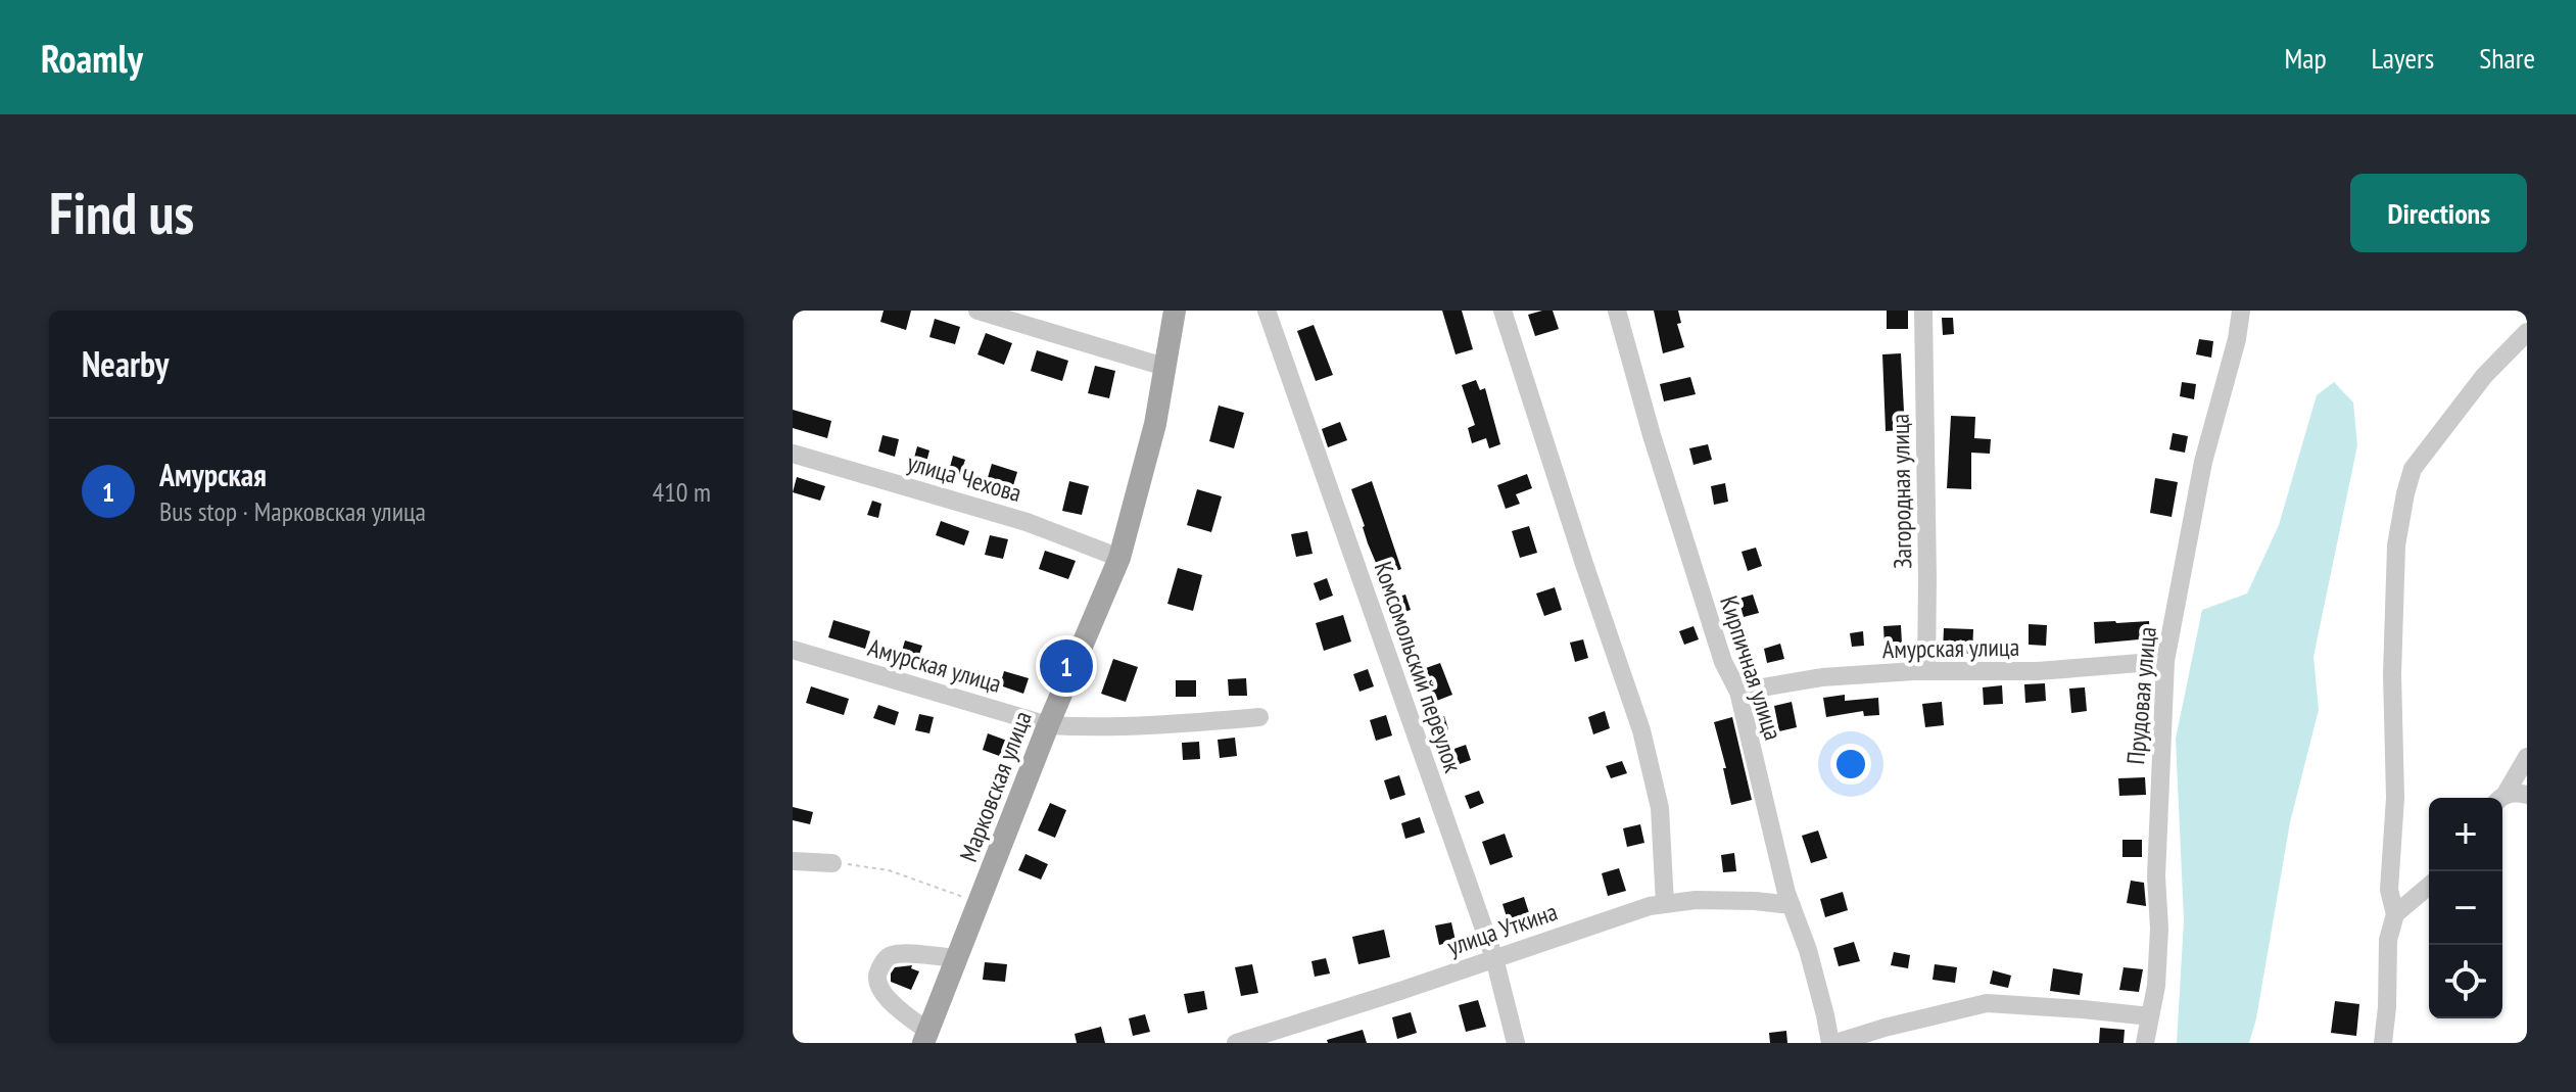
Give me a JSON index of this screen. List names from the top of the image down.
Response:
{
  "streets": {
    "main road": ["Марковская улица"],
    "street": [
      "улица Чехова",
      "Загородная улица",
      "Амурская улица",
      "Комсомольский переулок",
      "Кирпичная улица",
      "Прудовая улица",
      "улица Уткина"
    ]
  },
  "crossings": [
    ["улица Чехова", "Марковская улица"],
    ["Загородная улица", "Амурская улица"],
    ["Амурская улица", "Кирпичная улица"],
    ["Амурская улица", "Прудовая улица"],
    ["Амурская улица", "Марковская улица"],
    ["Комсомольский переулок", "улица Уткина"],
    ["Кирпичная улица", "улица Уткина"]
  ],
  "page": {
    "header": "Roamly",
    "nav": ["Map", "Layers", "Share"],
    "buttons": "Directions",
    "title": "Find us",
    "heading": "Nearby",
    "list": [
      {
        "mark": "1",
        "name": "Амурская",
        "note": "Bus stop · Марковская улица",
        "value": "410 m"
      }
    ],
    "pins": "1",
    "map_buttons": ["+", "−"]
  }
}
